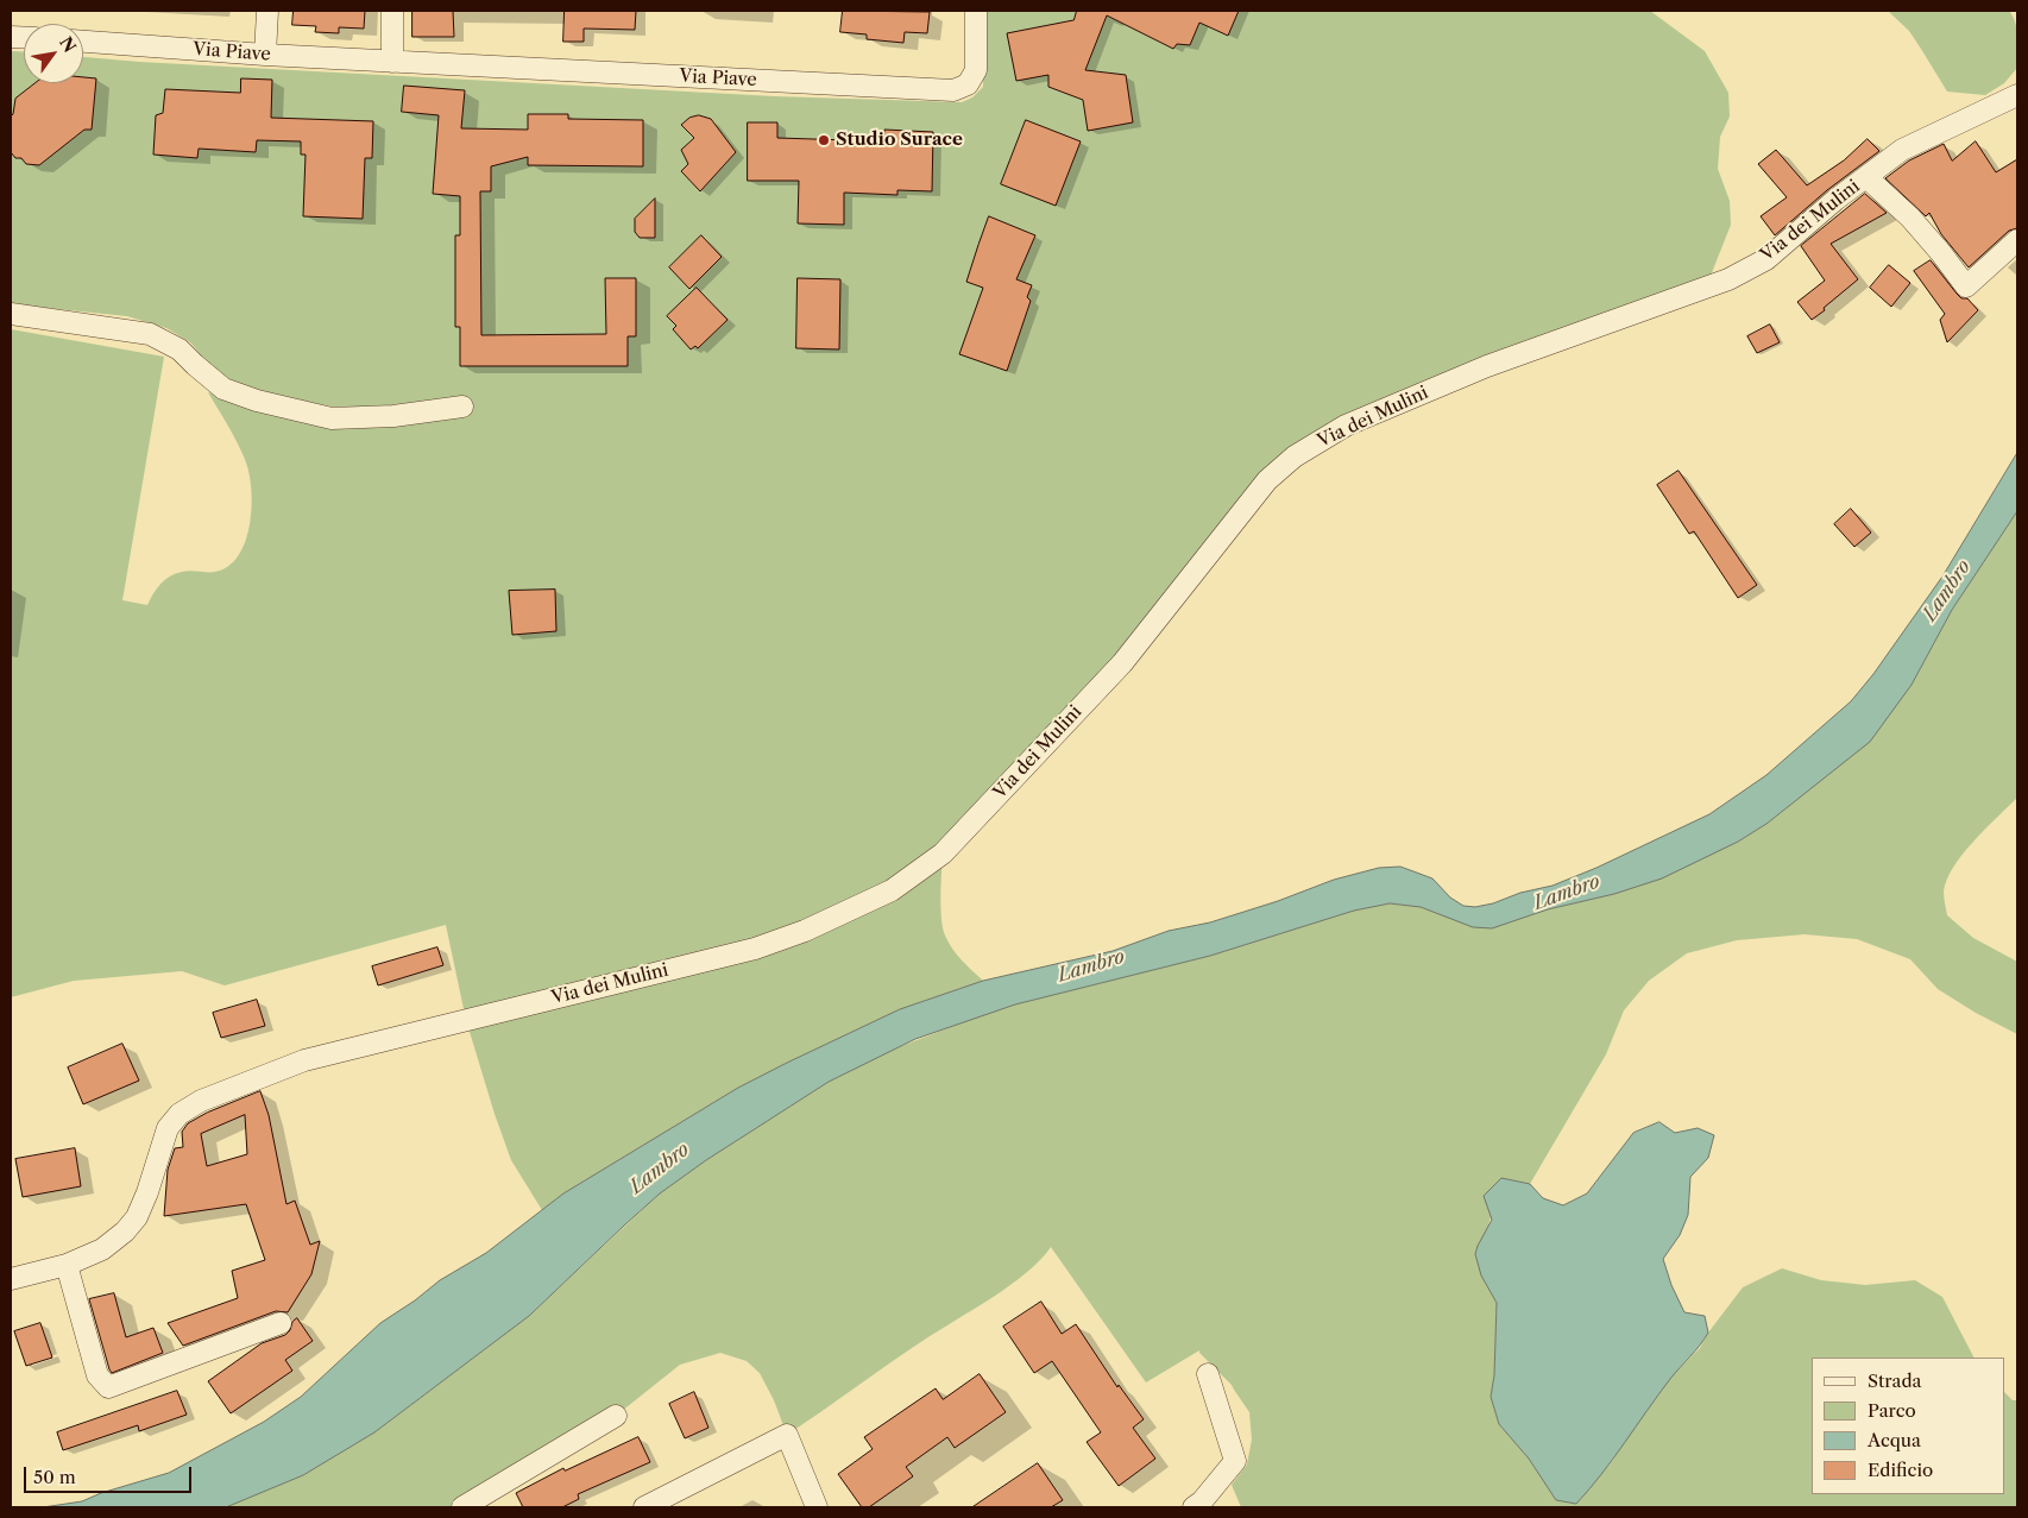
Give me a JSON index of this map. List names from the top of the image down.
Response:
{
  "streets": {
    "street": ["Via Piave", "Via dei Mulini"]
  },
  "water": ["Lambro"],
  "places": ["Studio Surace"],
  "legend": [
    "Strada",
    "Parco",
    "Acqua",
    "Edificio"
  ],
  "scale_bar": "50 m",
  "north": "top right"
}
